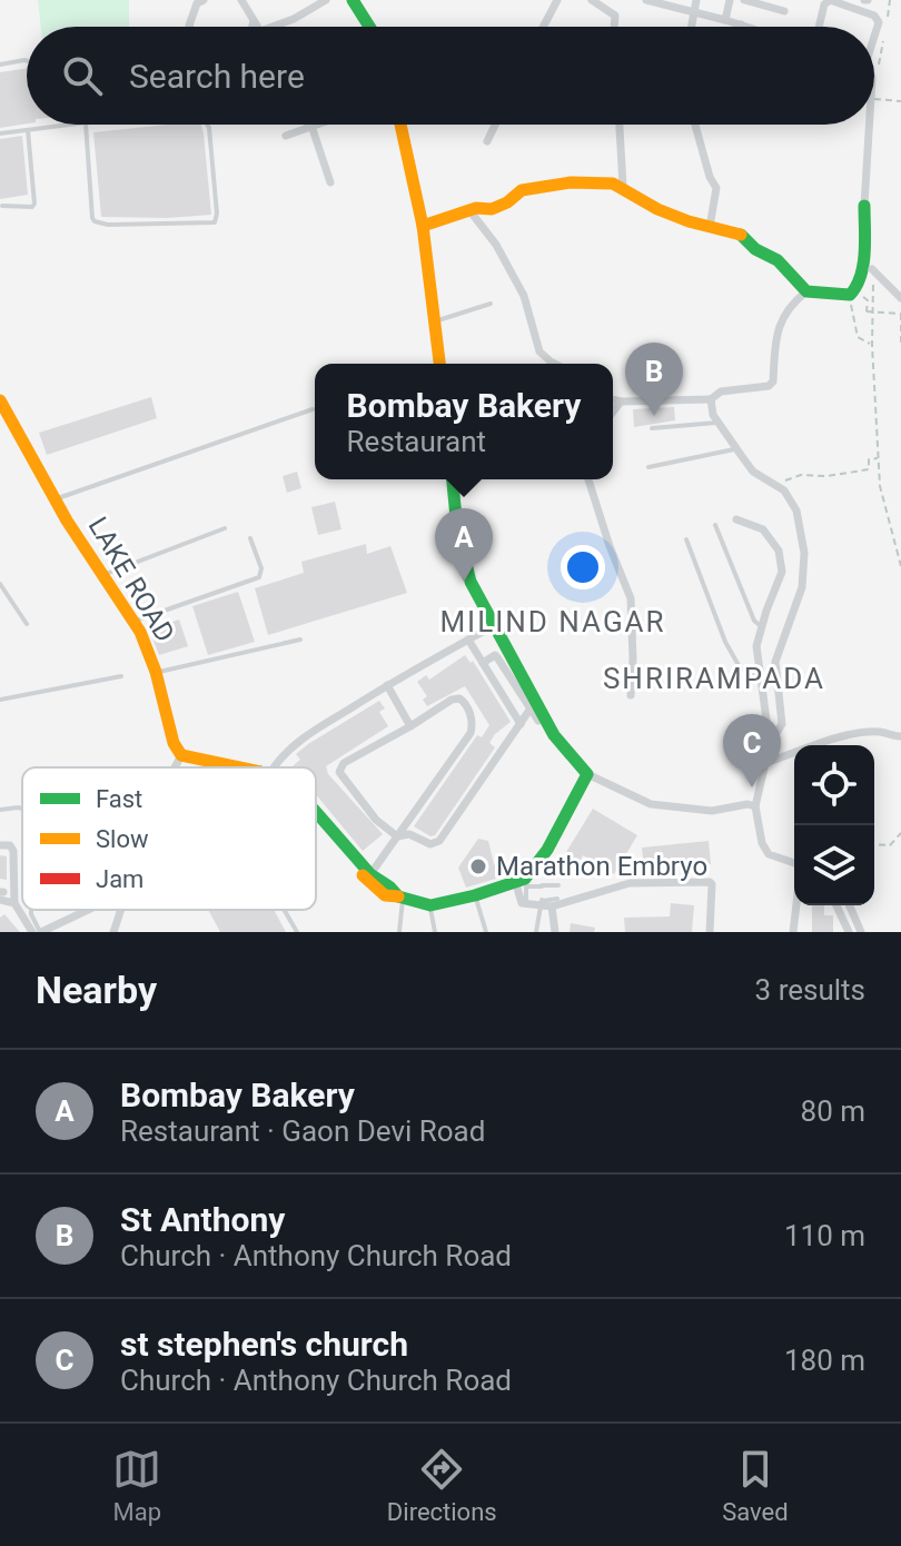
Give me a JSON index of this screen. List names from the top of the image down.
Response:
{
  "streets": {
    "street": ["LAKE ROAD"]
  },
  "districts": ["MILIND NAGAR", "SHRIRAMPADA"],
  "places": ["Marathon Embryo"],
  "legend": ["Fast", "Slow", "Jam"],
  "page": {
    "search": "Search here",
    "pins": ["B", "A", "C"],
    "popup": ["Bombay Bakery", "Restaurant"],
    "heading": ["Nearby", "3 results"],
    "list": [
      {
        "mark": "A",
        "name": "Bombay Bakery",
        "note": "Restaurant · Gaon Devi Road",
        "value": "80 m"
      },
      {
        "mark": "B",
        "name": "St Anthony",
        "note": "Church · Anthony Church Road",
        "value": "110 m"
      },
      {
        "mark": "C",
        "name": "st stephen's church",
        "note": "Church · Anthony Church Road",
        "value": "180 m"
      }
    ],
    "nav": ["Map", "Directions", "Saved"]
  }
}
